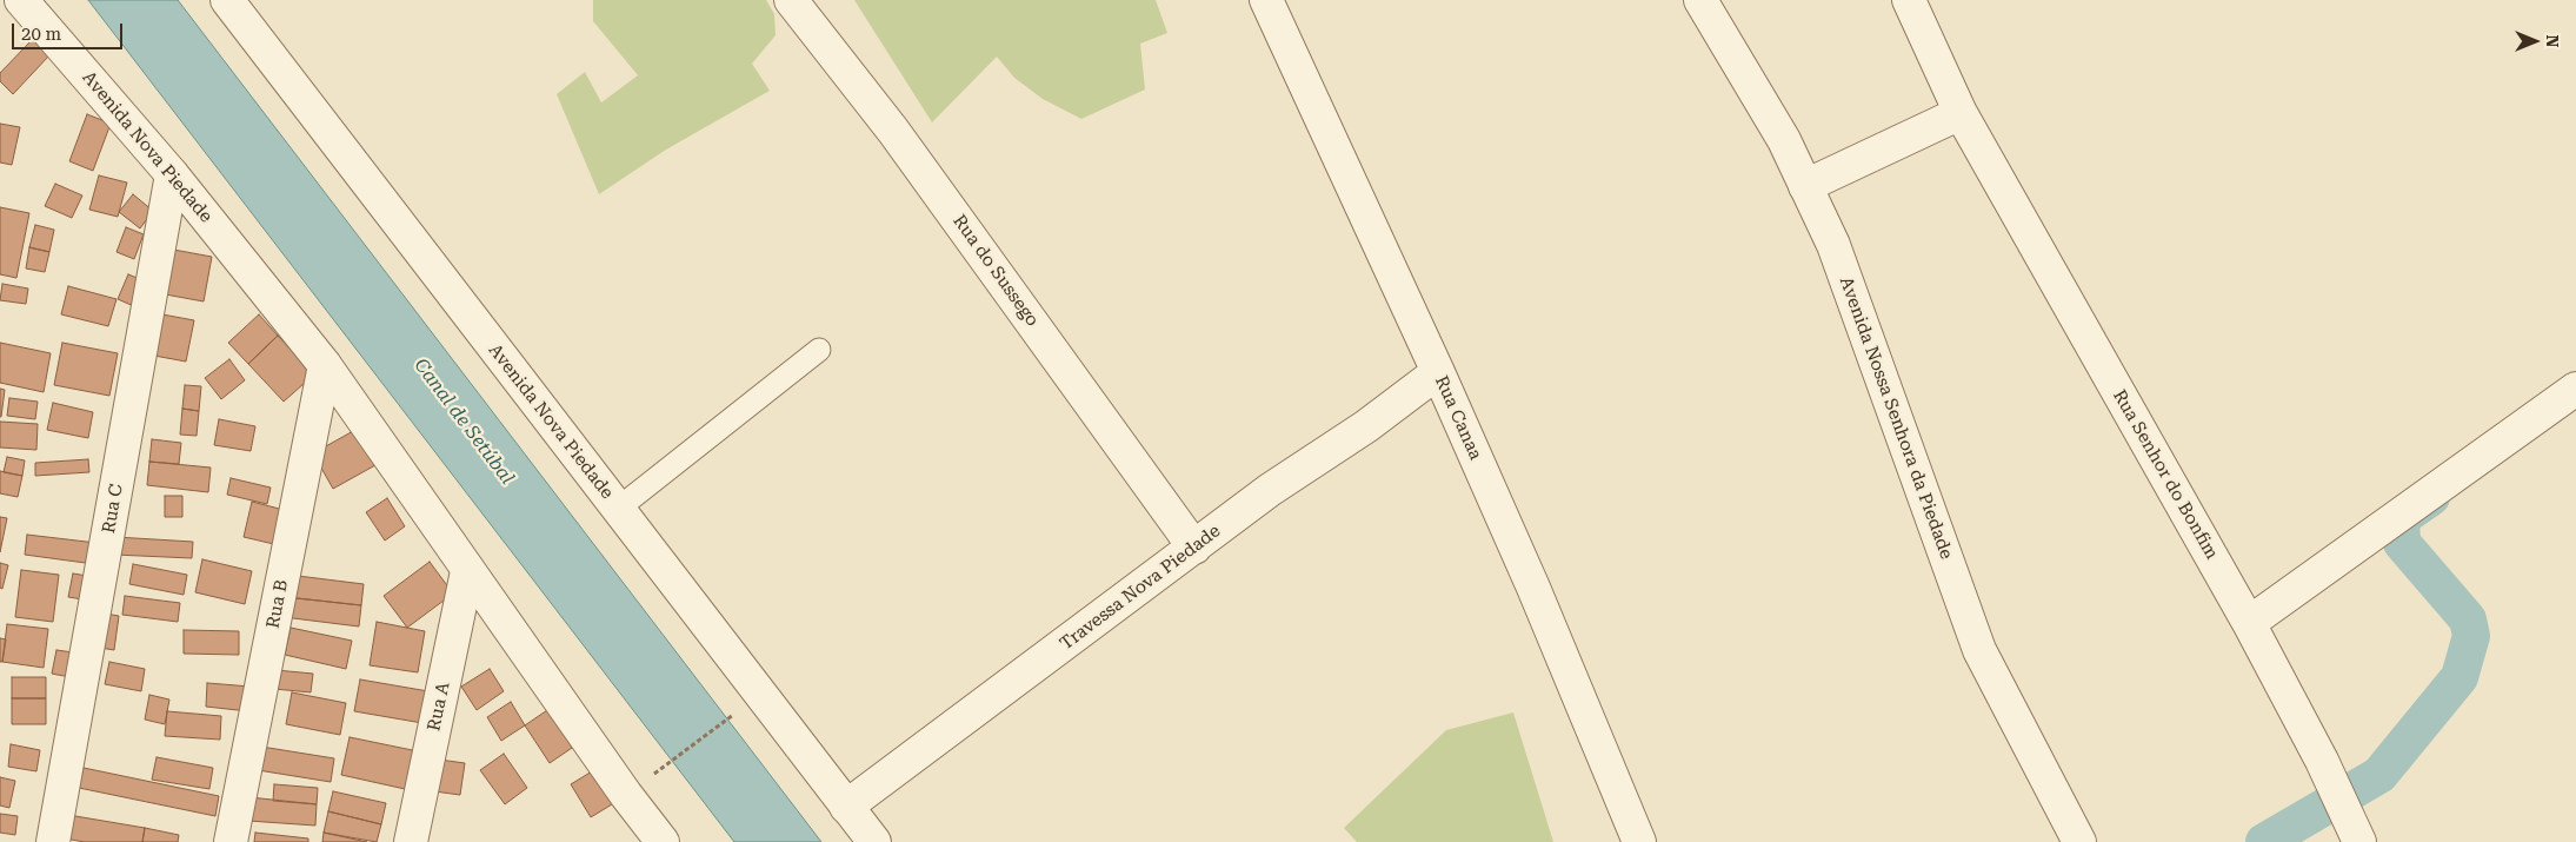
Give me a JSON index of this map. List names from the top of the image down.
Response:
{
  "streets": {
    "street": [
      "Avenida Nova Piedade",
      "Rua do Sussego",
      "Rua Canaa",
      "Avenida Nossa Senhora da Piedade",
      "Rua Senhor do Bonfim",
      "Rua C",
      "Travessa Nova Piedade",
      "Rua B",
      "Rua A"
    ]
  },
  "crossings": [
    ["Avenida Nova Piedade", "Rua C"],
    ["Avenida Nova Piedade", "Travessa Nova Piedade"],
    ["Avenida Nova Piedade", "Rua B"],
    ["Avenida Nova Piedade", "Rua A"],
    ["Rua do Sussego", "Travessa Nova Piedade"],
    ["Rua Canaa", "Travessa Nova Piedade"]
  ],
  "water": ["Canal de Setúbal"],
  "scale_bar": "20 m",
  "north": "right"
}
